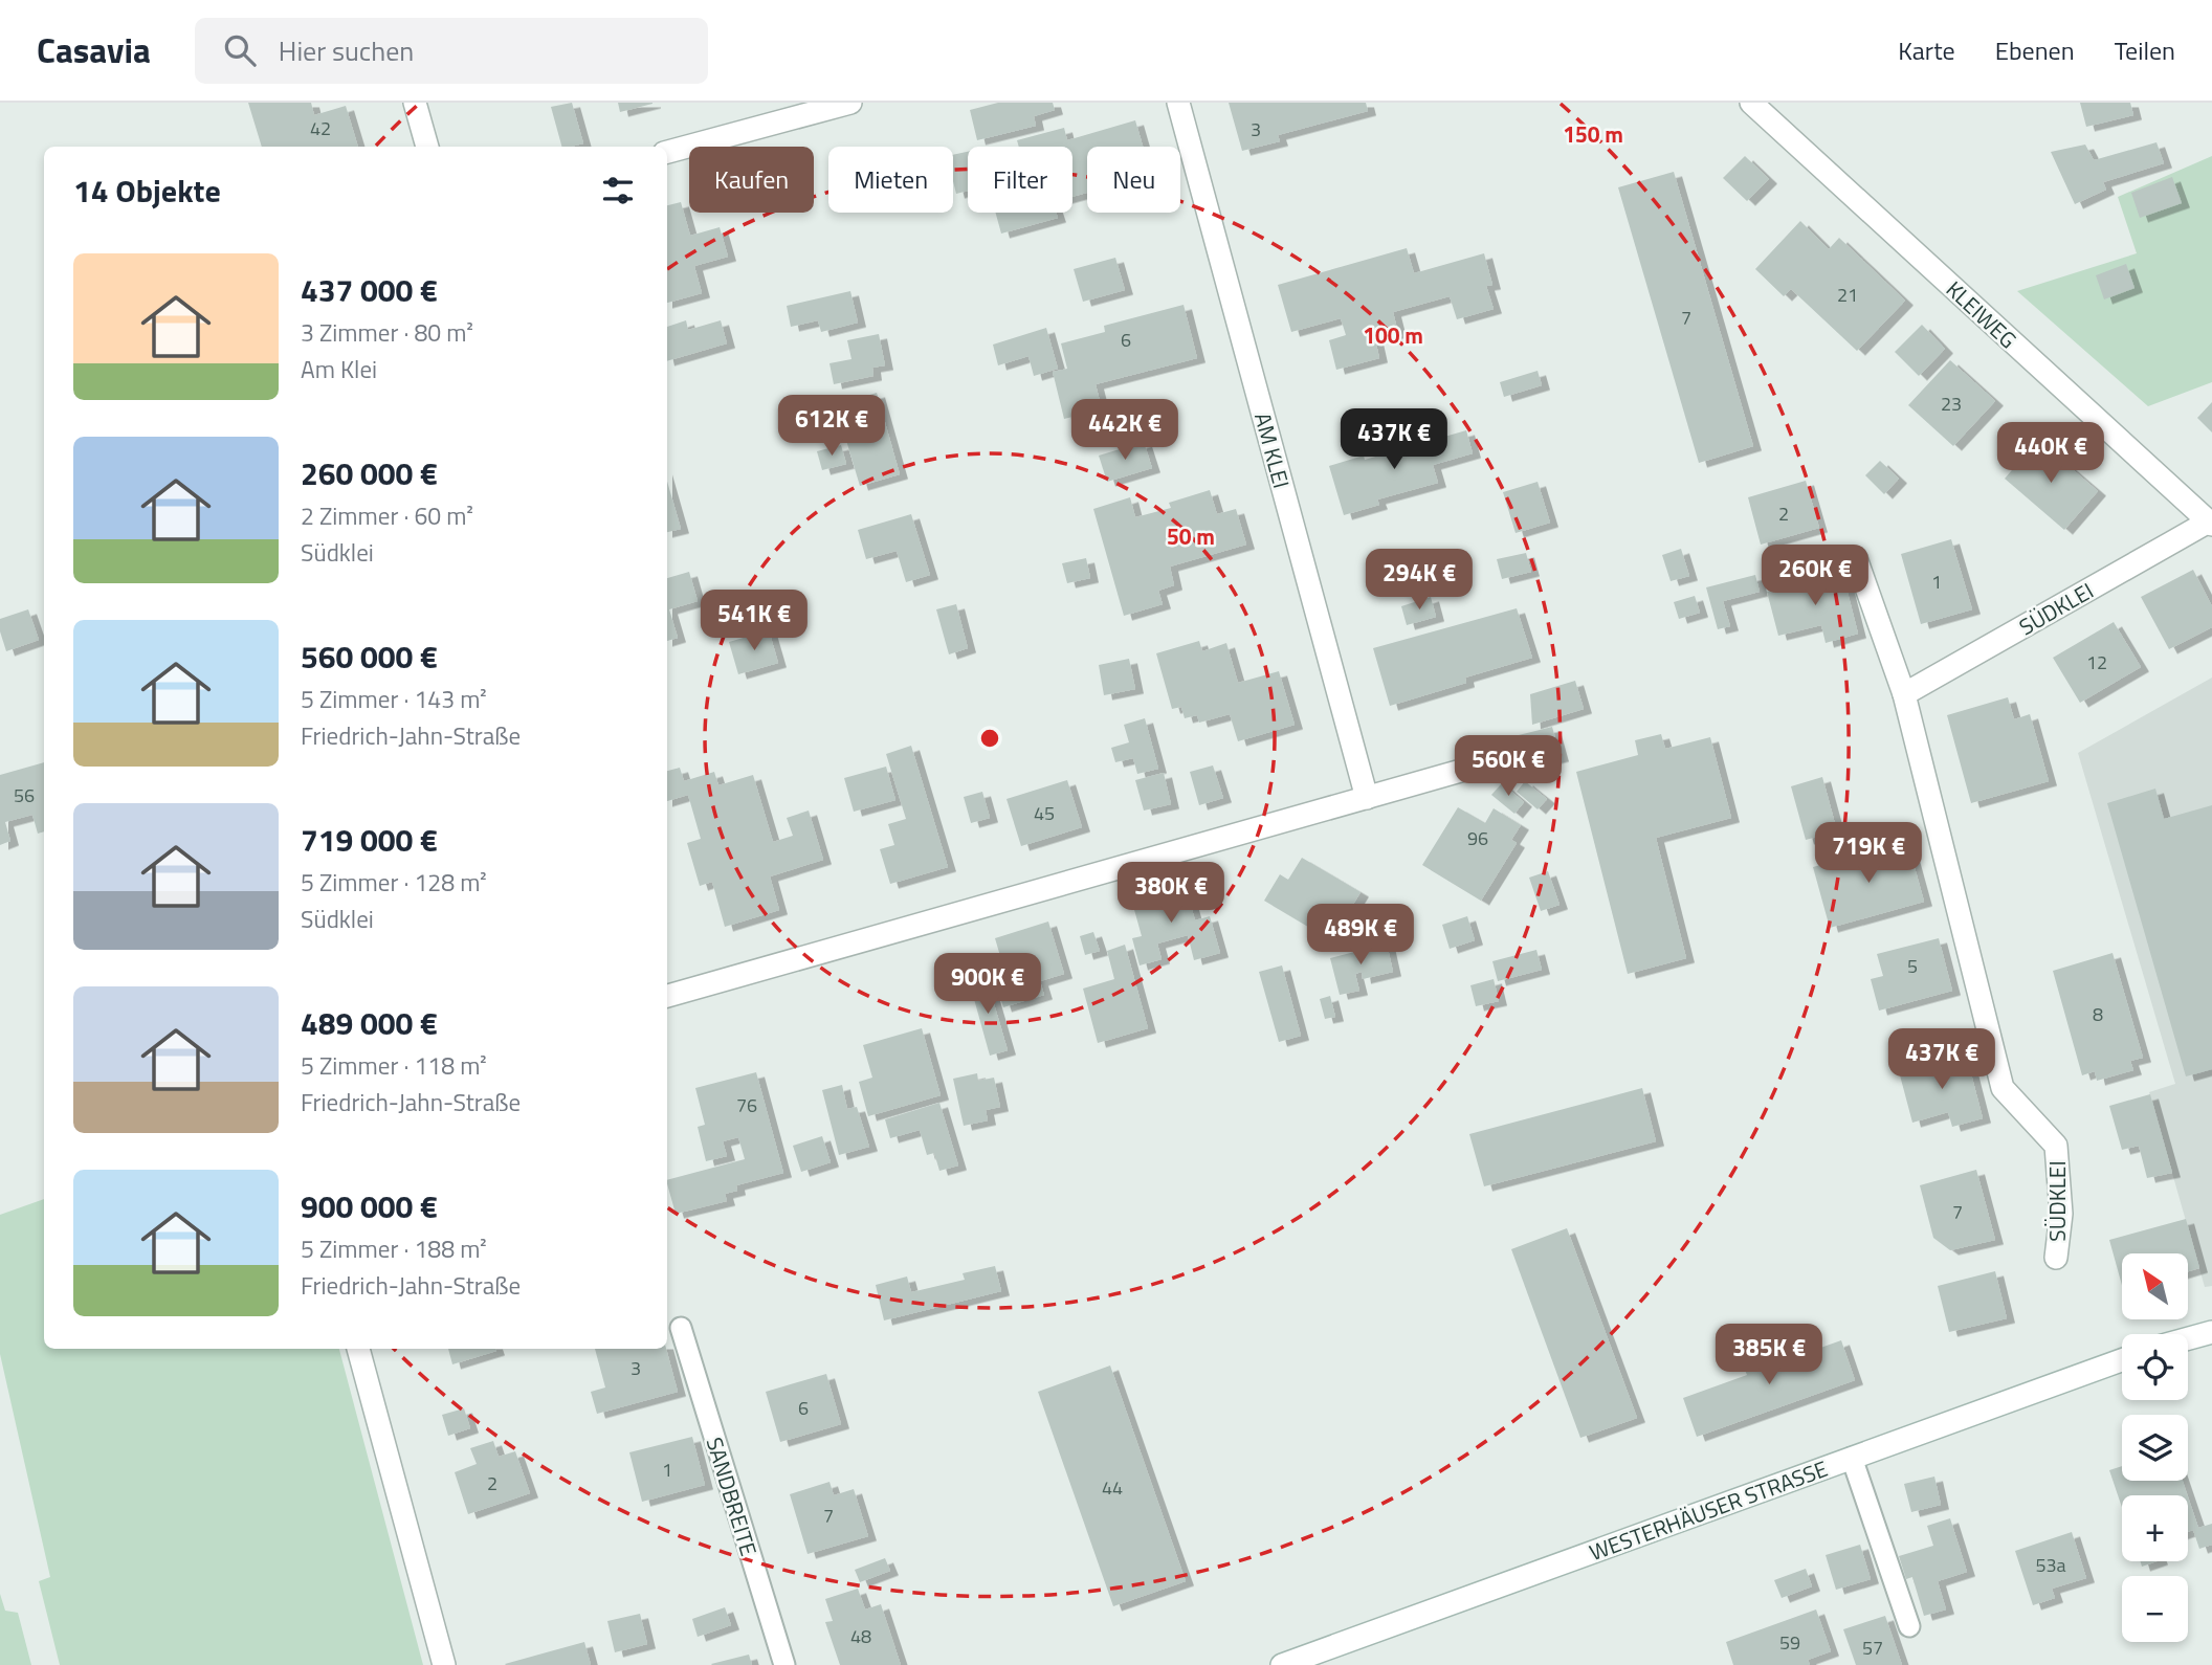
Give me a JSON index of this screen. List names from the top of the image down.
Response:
{
  "streets": {
    "street": [
      "KLEIWEG",
      "AM KLEI",
      "SÜDKLEI",
      "WESTERHÄUSER STRASSE"
    ],
    "lane": ["SANDBREITE"]
  },
  "crossings": [
    ["KLEIWEG", "SÜDKLEI"]
  ],
  "house_numbers": [
    "42",
    "3",
    "21",
    "7",
    "6",
    "23",
    "2",
    "1",
    "12",
    "56",
    "45",
    "96",
    "5",
    "8",
    "76",
    "7",
    "3",
    "6",
    "1",
    "2",
    "44",
    "7",
    "53a",
    "48",
    "59",
    "57"
  ],
  "north": "top left",
  "page": {
    "header": "Casavia",
    "search": "Hier suchen",
    "nav": ["Karte", "Ebenen", "Teilen"],
    "chip": [
      "Kaufen",
      "Mieten",
      "Filter",
      "Neu"
    ],
    "heading": "14 Objekte",
    "list": [
      {
        "name": "437 000 €",
        "note": "3 Zimmer · 80 m² · Am Klei"
      },
      {
        "name": "260 000 €",
        "note": "2 Zimmer · 60 m² · Südklei"
      },
      {
        "name": "560 000 €",
        "note": "5 Zimmer · 143 m² · Friedrich-Jahn-Straße"
      },
      {
        "name": "719 000 €",
        "note": "5 Zimmer · 128 m² · Südklei"
      },
      {
        "name": "489 000 €",
        "note": "5 Zimmer · 118 m² · Friedrich-Jahn-Straße"
      },
      {
        "name": "900 000 €",
        "note": "5 Zimmer · 188 m² · Friedrich-Jahn-Straße"
      }
    ],
    "price": [
      "612K €",
      "442K €",
      "437K €",
      "440K €",
      "260K €",
      "294K €",
      "541K €",
      "560K €",
      "719K €",
      "380K €",
      "489K €",
      "900K €",
      "437K €",
      "385K €"
    ],
    "map_buttons": ["+", "−"]
  },
  "rings": ["150 m", "100 m", "50 m"]
}
